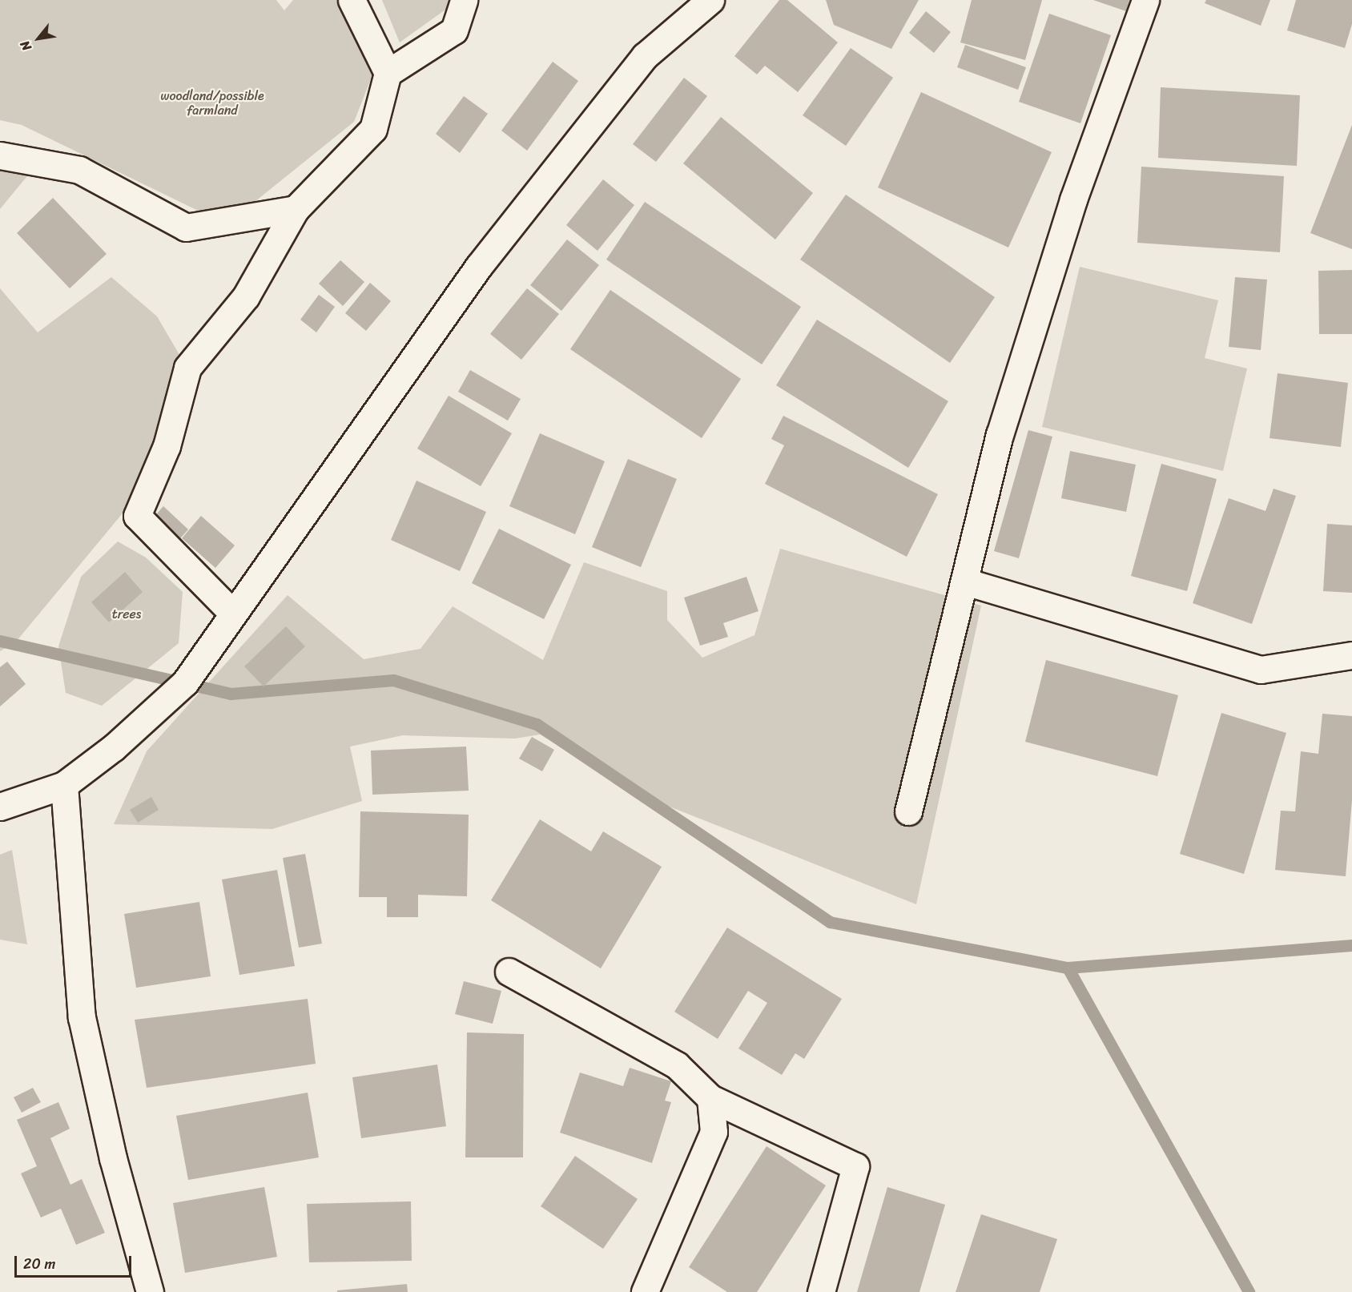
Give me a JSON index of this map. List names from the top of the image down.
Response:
{
  "parks": ["woodland/possible farmland", "trees"],
  "scale_bar": "20 m",
  "north": "bottom left"
}
